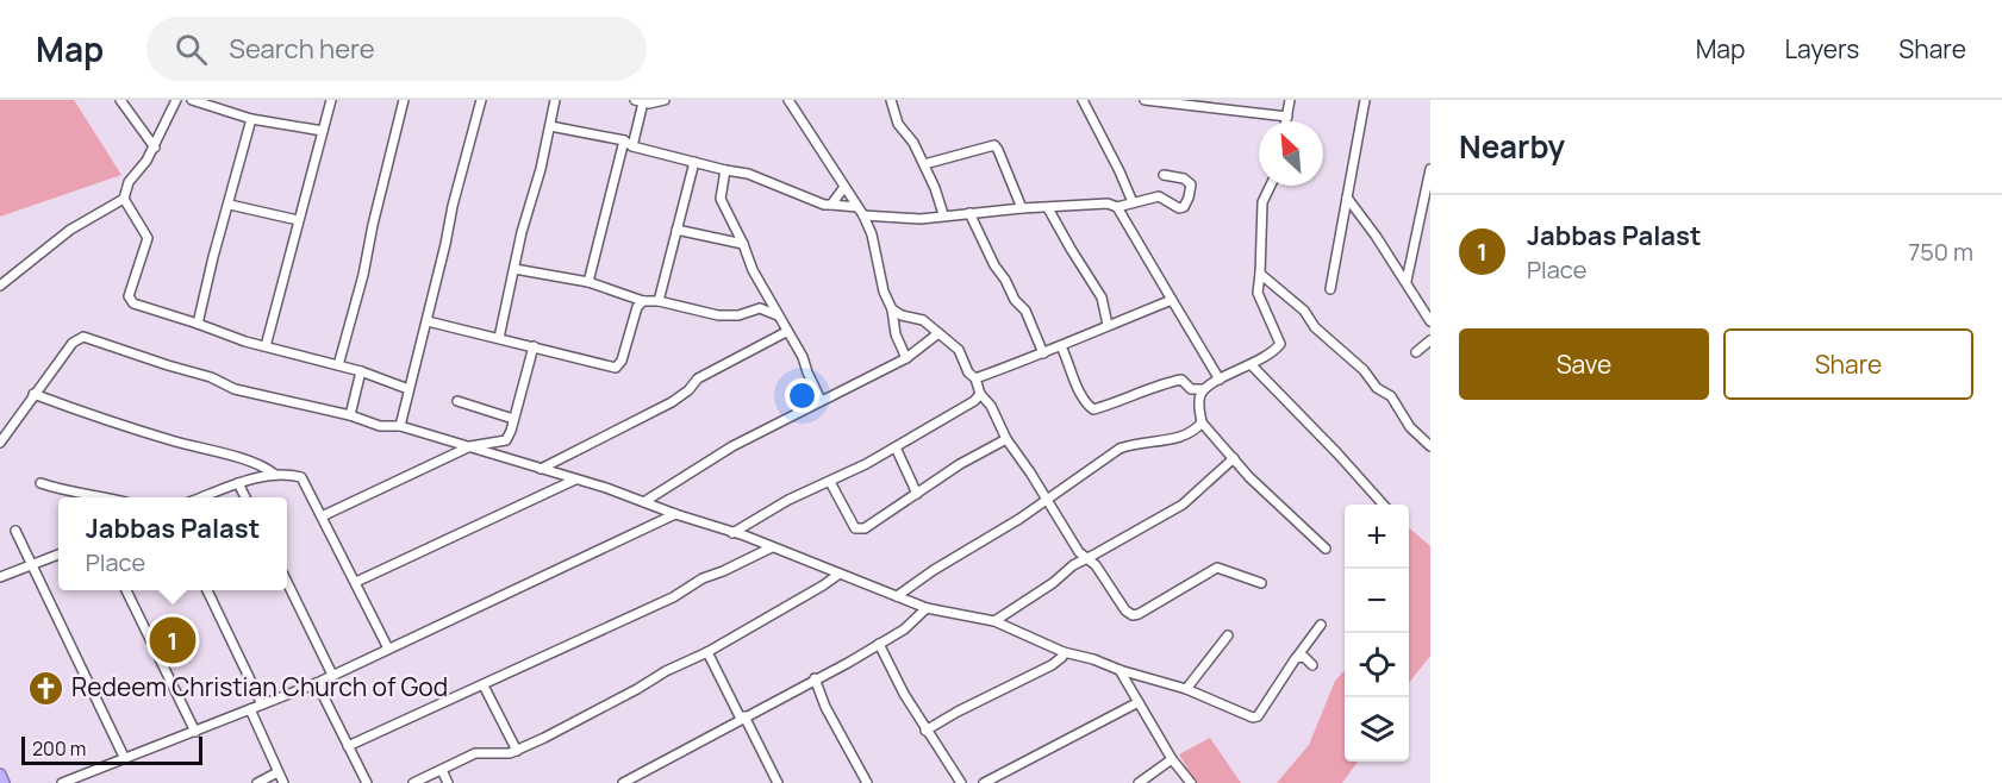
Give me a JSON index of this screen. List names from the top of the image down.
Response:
{
  "places": {
    "church": ["Redeem Christian Church of God"]
  },
  "scale_bar": "200 m",
  "north": "top left",
  "page": {
    "header": "Map",
    "search": "Search here",
    "nav": ["Map", "Layers", "Share"],
    "heading": "Nearby",
    "list": [
      {
        "mark": "1",
        "name": "Jabbas Palast",
        "note": "Place",
        "value": "750 m"
      }
    ],
    "buttons": ["Save", "Share"],
    "popup": ["Jabbas Palast", "Place"],
    "map_buttons": ["+", "−"],
    "pins": "1",
    "scale": "200 m"
  }
}
